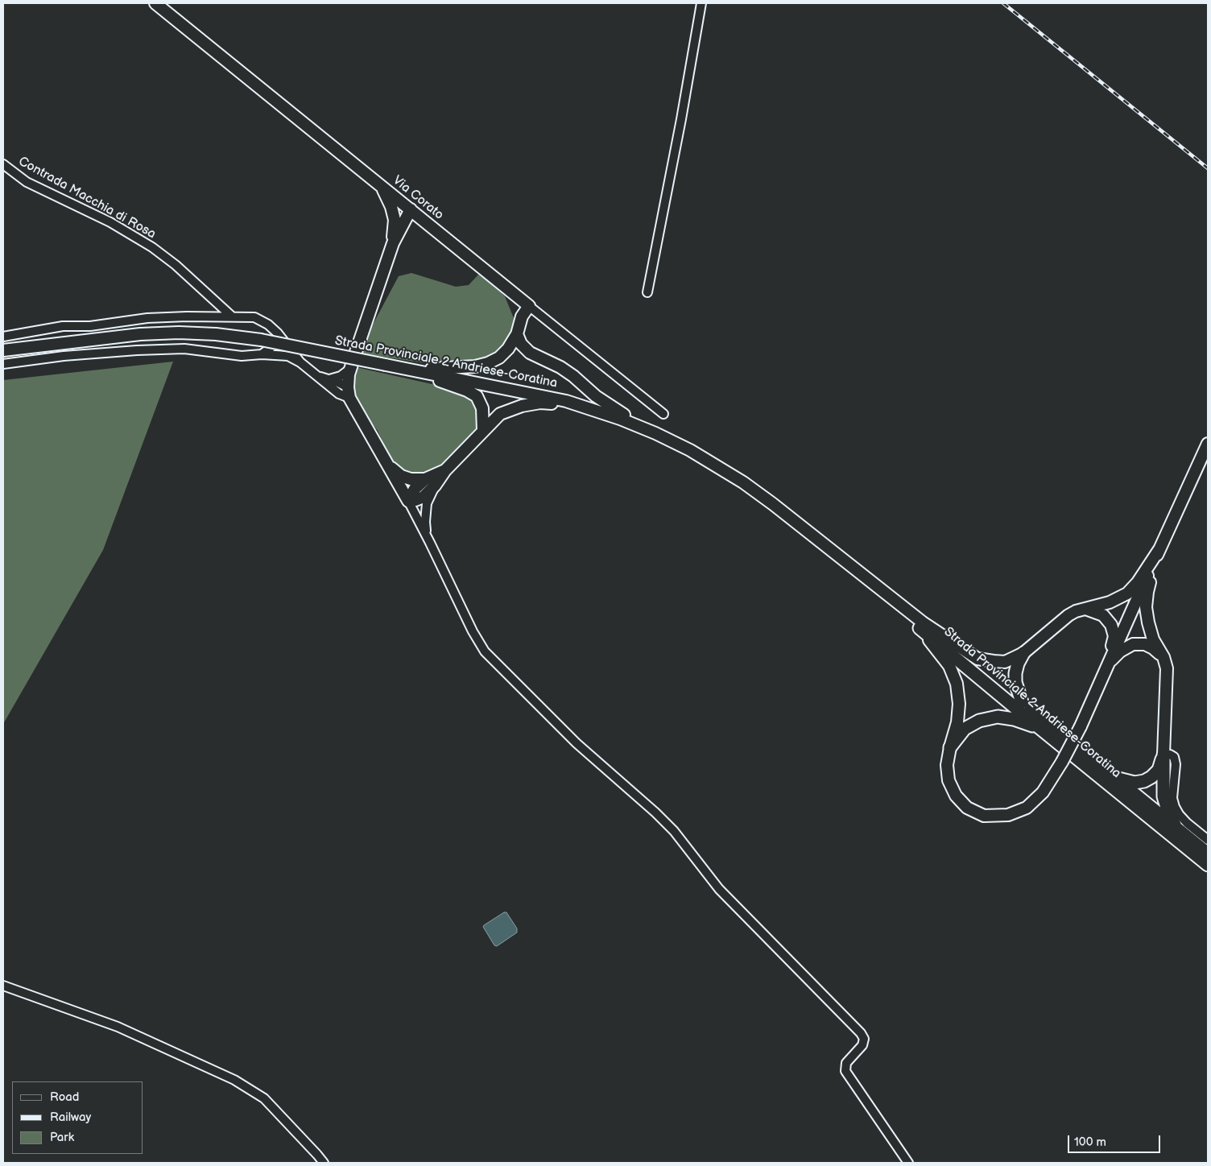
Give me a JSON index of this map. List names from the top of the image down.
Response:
{
  "streets": {
    "highway": ["Strada Provinciale 2 Andriese-Coratina"],
    "main road": ["Via Corato"],
    "street": ["Contrada Macchia di Rosa"]
  },
  "legend": ["Road", "Railway", "Park"],
  "scale_bar": "100 m"
}
